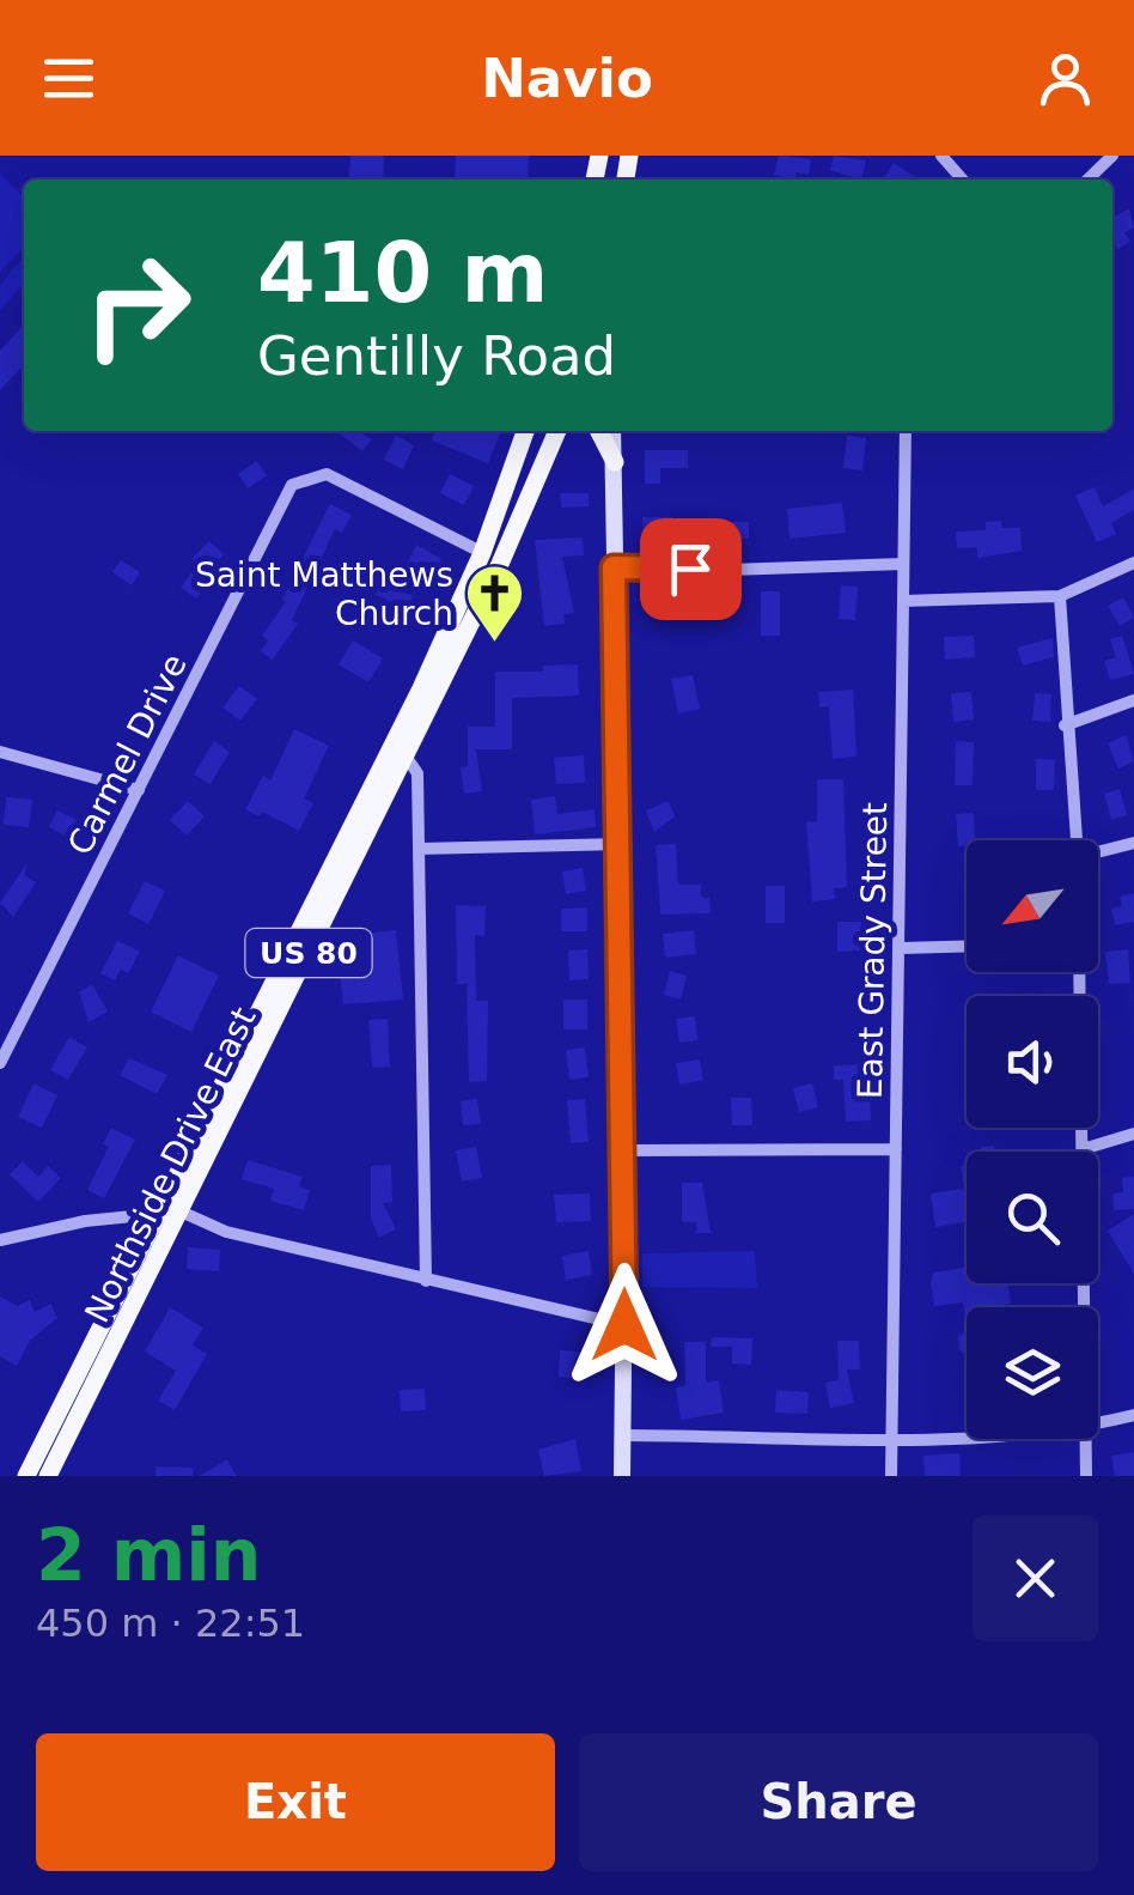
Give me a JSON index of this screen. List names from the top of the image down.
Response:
{
  "streets": {
    "main road": ["US 80", "Northside Drive East"],
    "street": ["Carmel Drive", "East Grady Street"]
  },
  "crossings": [
    ["Carmel Drive", "Northside Drive East"]
  ],
  "places": {
    "church": ["Saint Matthews Church"]
  },
  "north": "bottom left",
  "page": {
    "header": "Navio",
    "turn": ["410 m", "Gentilly Road"],
    "heading": ["2 min", "450 m · 22:51"],
    "buttons": ["Exit", "Share"]
  }
}
